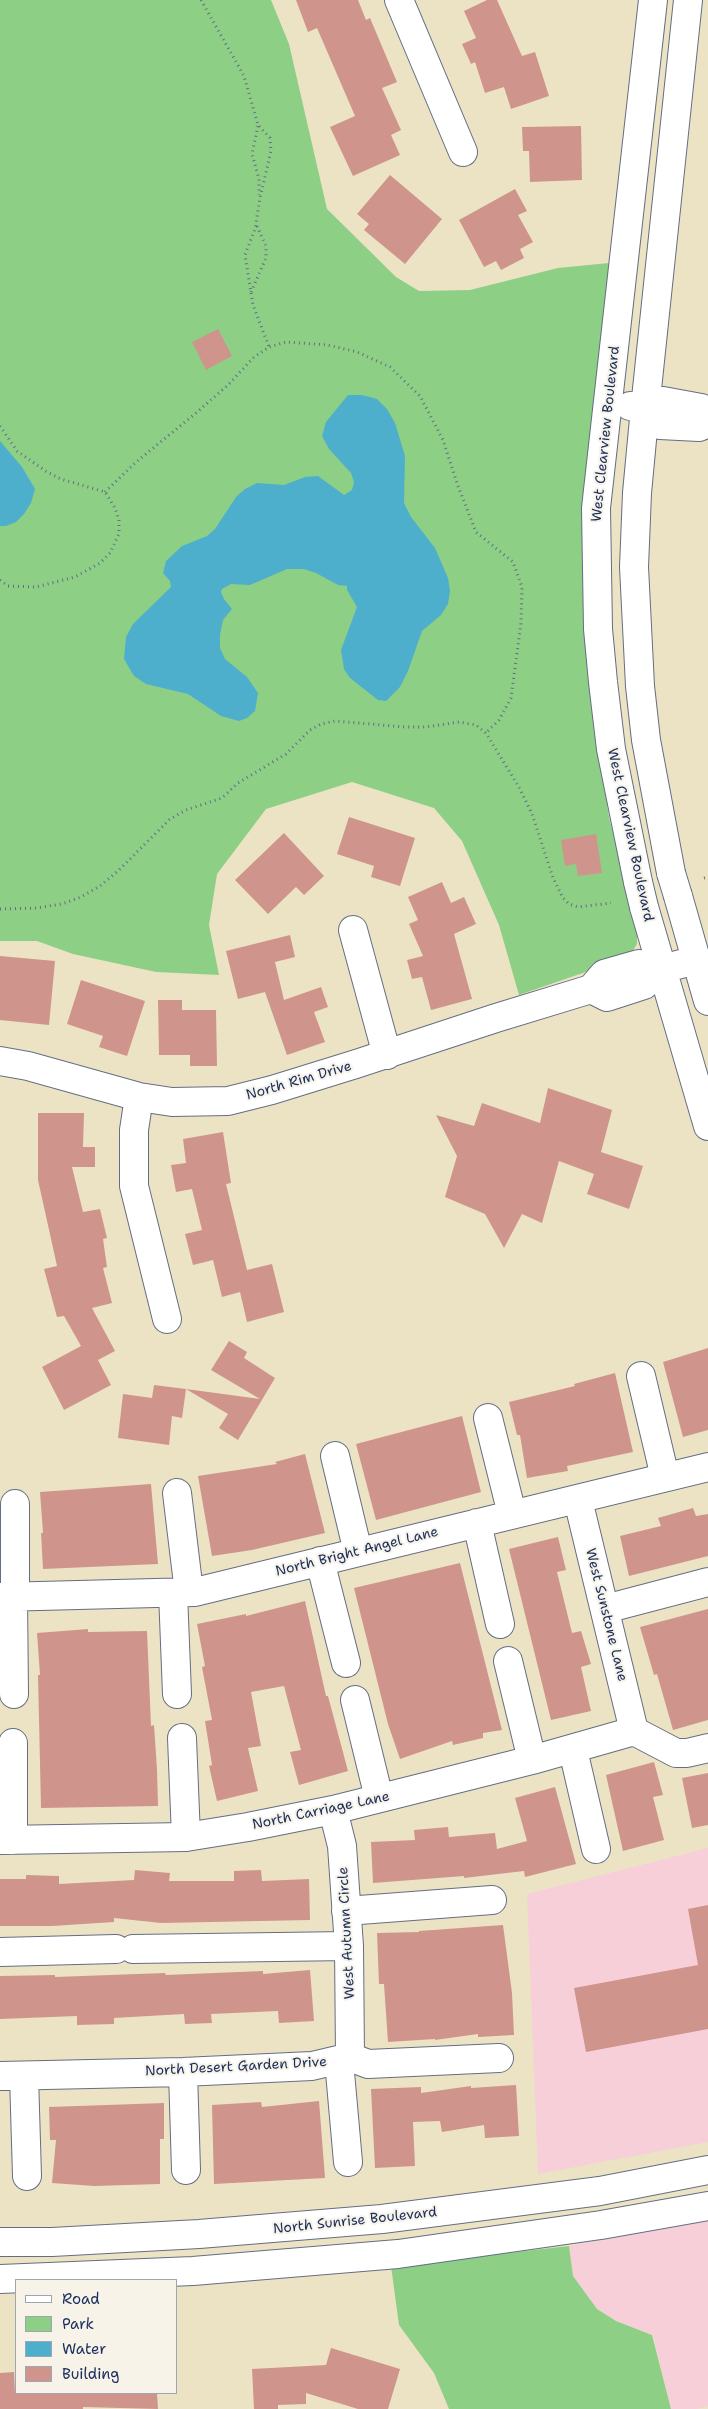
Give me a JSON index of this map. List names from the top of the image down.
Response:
{
  "streets": {
    "street": [
      "West Clearview Boulevard",
      "North Rim Drive",
      "North Bright Angel Lane",
      "West Sunstone Lane",
      "North Carriage Lane",
      "West Autumn Circle",
      "North Desert Garden Drive",
      "North Sunrise Boulevard"
    ]
  },
  "crossings": [
    ["West Clearview Boulevard", "North Rim Drive"],
    ["North Bright Angel Lane", "West Sunstone Lane"],
    ["West Sunstone Lane", "North Carriage Lane"],
    ["North Carriage Lane", "West Autumn Circle"],
    ["West Autumn Circle", "North Desert Garden Drive"]
  ],
  "legend": [
    "Road",
    "Park",
    "Water",
    "Building"
  ]
}
